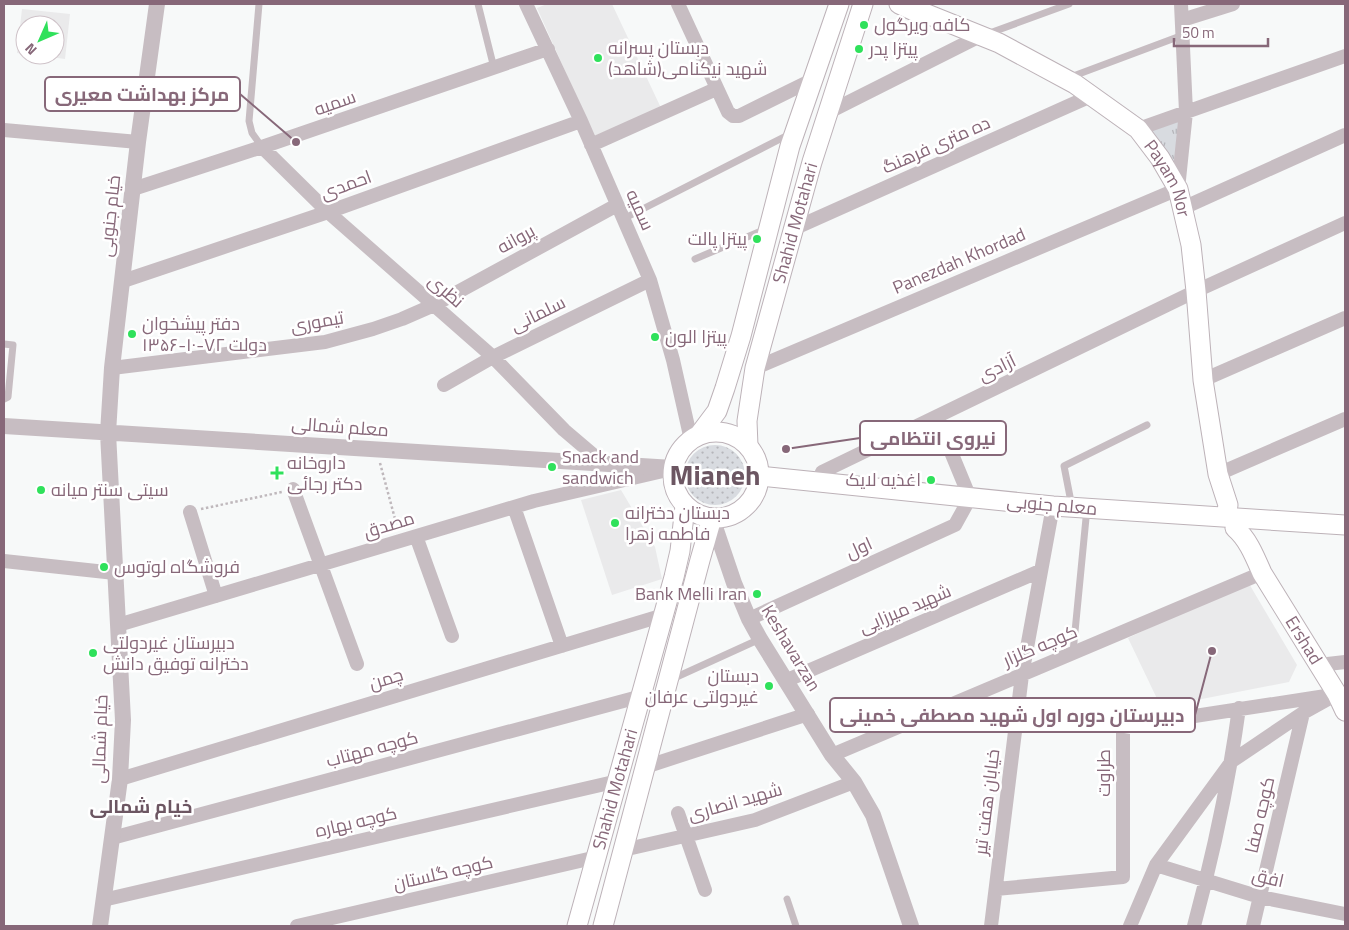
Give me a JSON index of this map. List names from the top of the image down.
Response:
{
  "streets": {
    "main road": [
      "Payam Nor",
      "Shahid Motahari",
      "معلم جنوبی",
      "Ershad"
    ],
    "street": [
      "سميه",
      "ده متری فرهنگ",
      "احمدی",
      "سمیه",
      "خیام جنوبی",
      "پروانه",
      "Panezdah Khordad",
      "نظری",
      "سلمانی",
      "تیموری",
      "آزادی",
      "معلم شمالی",
      "مصدق",
      "اول",
      "شهید میرزایی",
      "کوچه گلزار",
      "Keshavarzan",
      "چمن",
      "خیام شمالی",
      "کوچه مهتاب",
      "طراوت",
      "شهید انصاری",
      "خیابان هفت تیر",
      "کوچه صفا",
      "کوچه بهاره",
      "کوچه گلستان",
      "افق"
    ]
  },
  "crossings": [
    ["سميه", "سمیه"],
    ["سميه", "خیام جنوبی"],
    ["سميه", "نظری"],
    ["ده متری فرهنگ", "Payam Nor"],
    ["ده متری فرهنگ", "Shahid Motahari"],
    ["Payam Nor", "Panezdah Khordad"],
    ["Payam Nor", "آزادی"],
    ["Payam Nor", "معلم جنوبی"],
    ["Payam Nor", "Ershad"],
    ["احمدی", "سمیه"],
    ["احمدی", "خیام جنوبی"],
    ["احمدی", "نظری"],
    ["سمیه", "Shahid Motahari"],
    ["سمیه", "پروانه"],
    ["سمیه", "سلمانی"],
    ["سمیه", "معلم شمالی"],
    ["سمیه", "معلم جنوبی"],
    ["سمیه", "مصدق"],
    ["سمیه", "Keshavarzan"],
    ["خیام جنوبی", "تیموری"],
    ["خیام جنوبی", "معلم شمالی"],
    ["خیام جنوبی", "خیام شمالی"],
    ["Shahid Motahari", "Panezdah Khordad"],
    ["Shahid Motahari", "معلم شمالی"],
    ["Shahid Motahari", "معلم جنوبی"],
    ["Shahid Motahari", "مصدق"],
    ["Shahid Motahari", "Keshavarzan"],
    ["Shahid Motahari", "چمن"],
    ["Shahid Motahari", "کوچه مهتاب"],
    ["Shahid Motahari", "شهید انصاری"],
    ["Shahid Motahari", "کوچه بهاره"],
    ["Shahid Motahari", "کوچه گلستان"],
    ["پروانه", "نظری"],
    ["پروانه", "تیموری"],
    ["نظری", "سلمانی"],
    ["نظری", "تیموری"],
    ["نظری", "معلم شمالی"],
    ["آزادی", "معلم جنوبی"],
    ["معلم شمالی", "معلم جنوبی"],
    ["معلم شمالی", "مصدق"],
    ["معلم شمالی", "Keshavarzan"],
    ["معلم شمالی", "خیام شمالی"],
    ["معلم جنوبی", "مصدق"],
    ["معلم جنوبی", "اول"],
    ["معلم جنوبی", "Ershad"],
    ["معلم جنوبی", "Keshavarzan"],
    ["معلم جنوبی", "خیابان هفت تیر"],
    ["مصدق", "Keshavarzan"],
    ["مصدق", "خیام شمالی"],
    ["اول", "Keshavarzan"],
    ["شهید میرزایی", "Keshavarzan"],
    ["شهید میرزایی", "خیابان هفت تیر"],
    ["Ershad", "کوچه گلزار"],
    ["Ershad", "طراوت"],
    ["کوچه گلزار", "Keshavarzan"],
    ["کوچه گلزار", "خیابان هفت تیر"],
    ["Keshavarzan", "شهید انصاری"],
    ["چمن", "خیام شمالی"],
    ["خیام شمالی", "کوچه مهتاب"],
    ["خیام شمالی", "کوچه بهاره"],
    ["طراوت", "خیابان هفت تیر"],
    ["کوچه صفا", "افق"]
  ],
  "districts": ["Mianeh", "خیام شمالی"],
  "places": {
    "other": [
      "کافه ویرگول",
      "پیتزا پدر",
      "دبستان پسرانه شهید نیکنامی(شاهد)",
      "مرکز بهداشت معیری",
      "پیتزا پالت",
      "دفتر پیشخوان دولت ۷۲-۱۰-۱۳۵۶",
      "پیتزا الون",
      "نیروی انتظامی",
      "Snack and sandwich",
      "اغذیه لایک",
      "سیتی سنتر میانه",
      "دبستان دخترانه فاطمه زهرا",
      "فروشگاه لوتوس",
      "Bank Melli Iran",
      "دبیرستان دوره اول شهید مصطفی خمینی",
      "دبیرستان غیردولتی دخترانه توفیق دانش",
      "دبستان غیردولتی عرفان"
    ],
    "health": ["داروخانه دکتر رجائی"]
  },
  "scale_bar": "50 m",
  "north": "bottom left"
}
